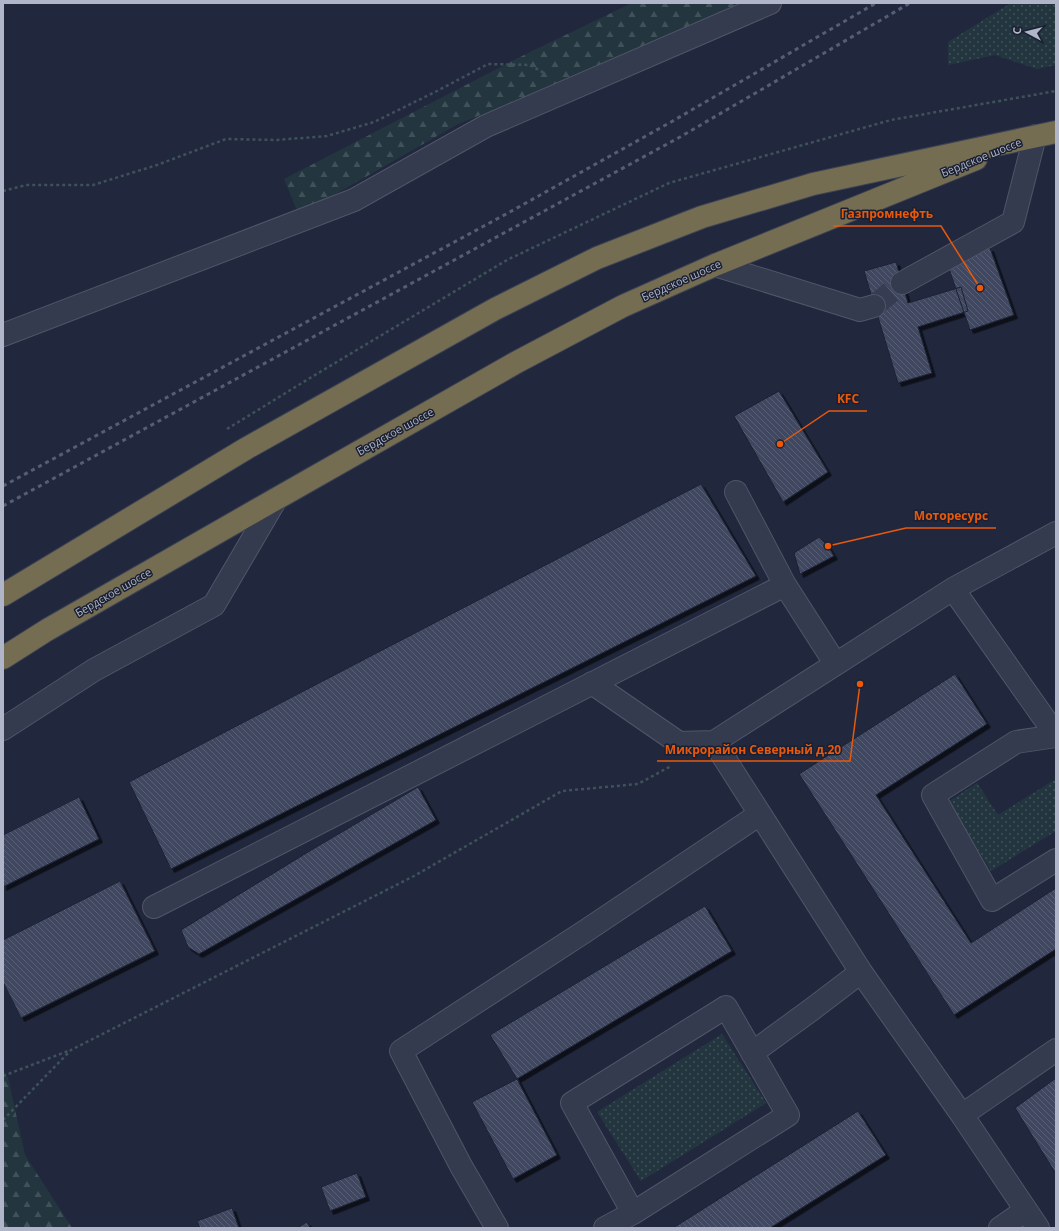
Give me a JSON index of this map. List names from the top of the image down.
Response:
{
  "streets": {
    "highway": ["Бердское шоссе"]
  },
  "places": [
    "Газпромнефть",
    "KFC",
    "Моторесурс",
    "Микрорайон Северный д.20"
  ],
  "north": "left"
}
